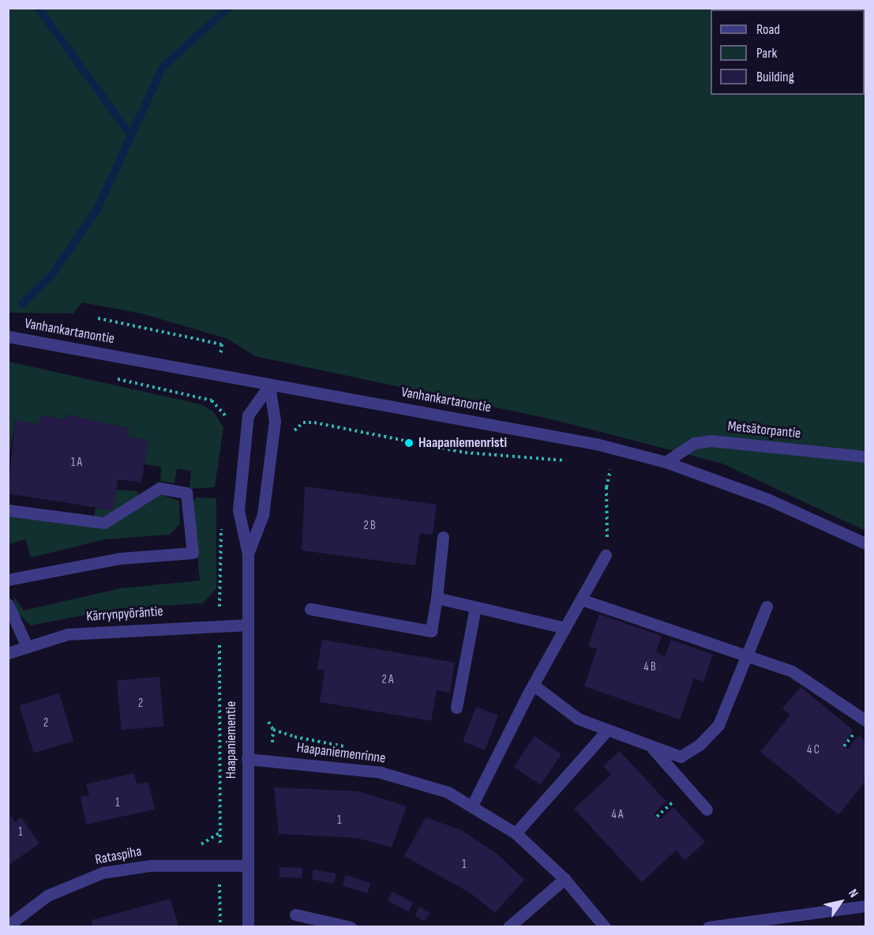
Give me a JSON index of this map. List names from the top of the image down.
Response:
{
  "streets": {
    "street": [
      "Vanhankartanontie",
      "Metsätorpantie",
      "Kärrynpyöräntie",
      "Haapaniementie",
      "Haapaniemenrinne",
      "Rataspiha"
    ]
  },
  "crossings": [
    ["Vanhankartanontie", "Metsätorpantie"],
    ["Vanhankartanontie", "Haapaniementie"],
    ["Kärrynpyöräntie", "Haapaniementie"],
    ["Haapaniementie", "Haapaniemenrinne"],
    ["Haapaniementie", "Rataspiha"]
  ],
  "places": ["Haapaniemenristi"],
  "house_numbers": [
    "1 A",
    "2 B",
    "4 B",
    "2 A",
    "2",
    "2",
    "4 C",
    "1",
    "4 A",
    "1",
    "1",
    "1"
  ],
  "legend": ["Road", "Park", "Building"],
  "north": "top right"
}
